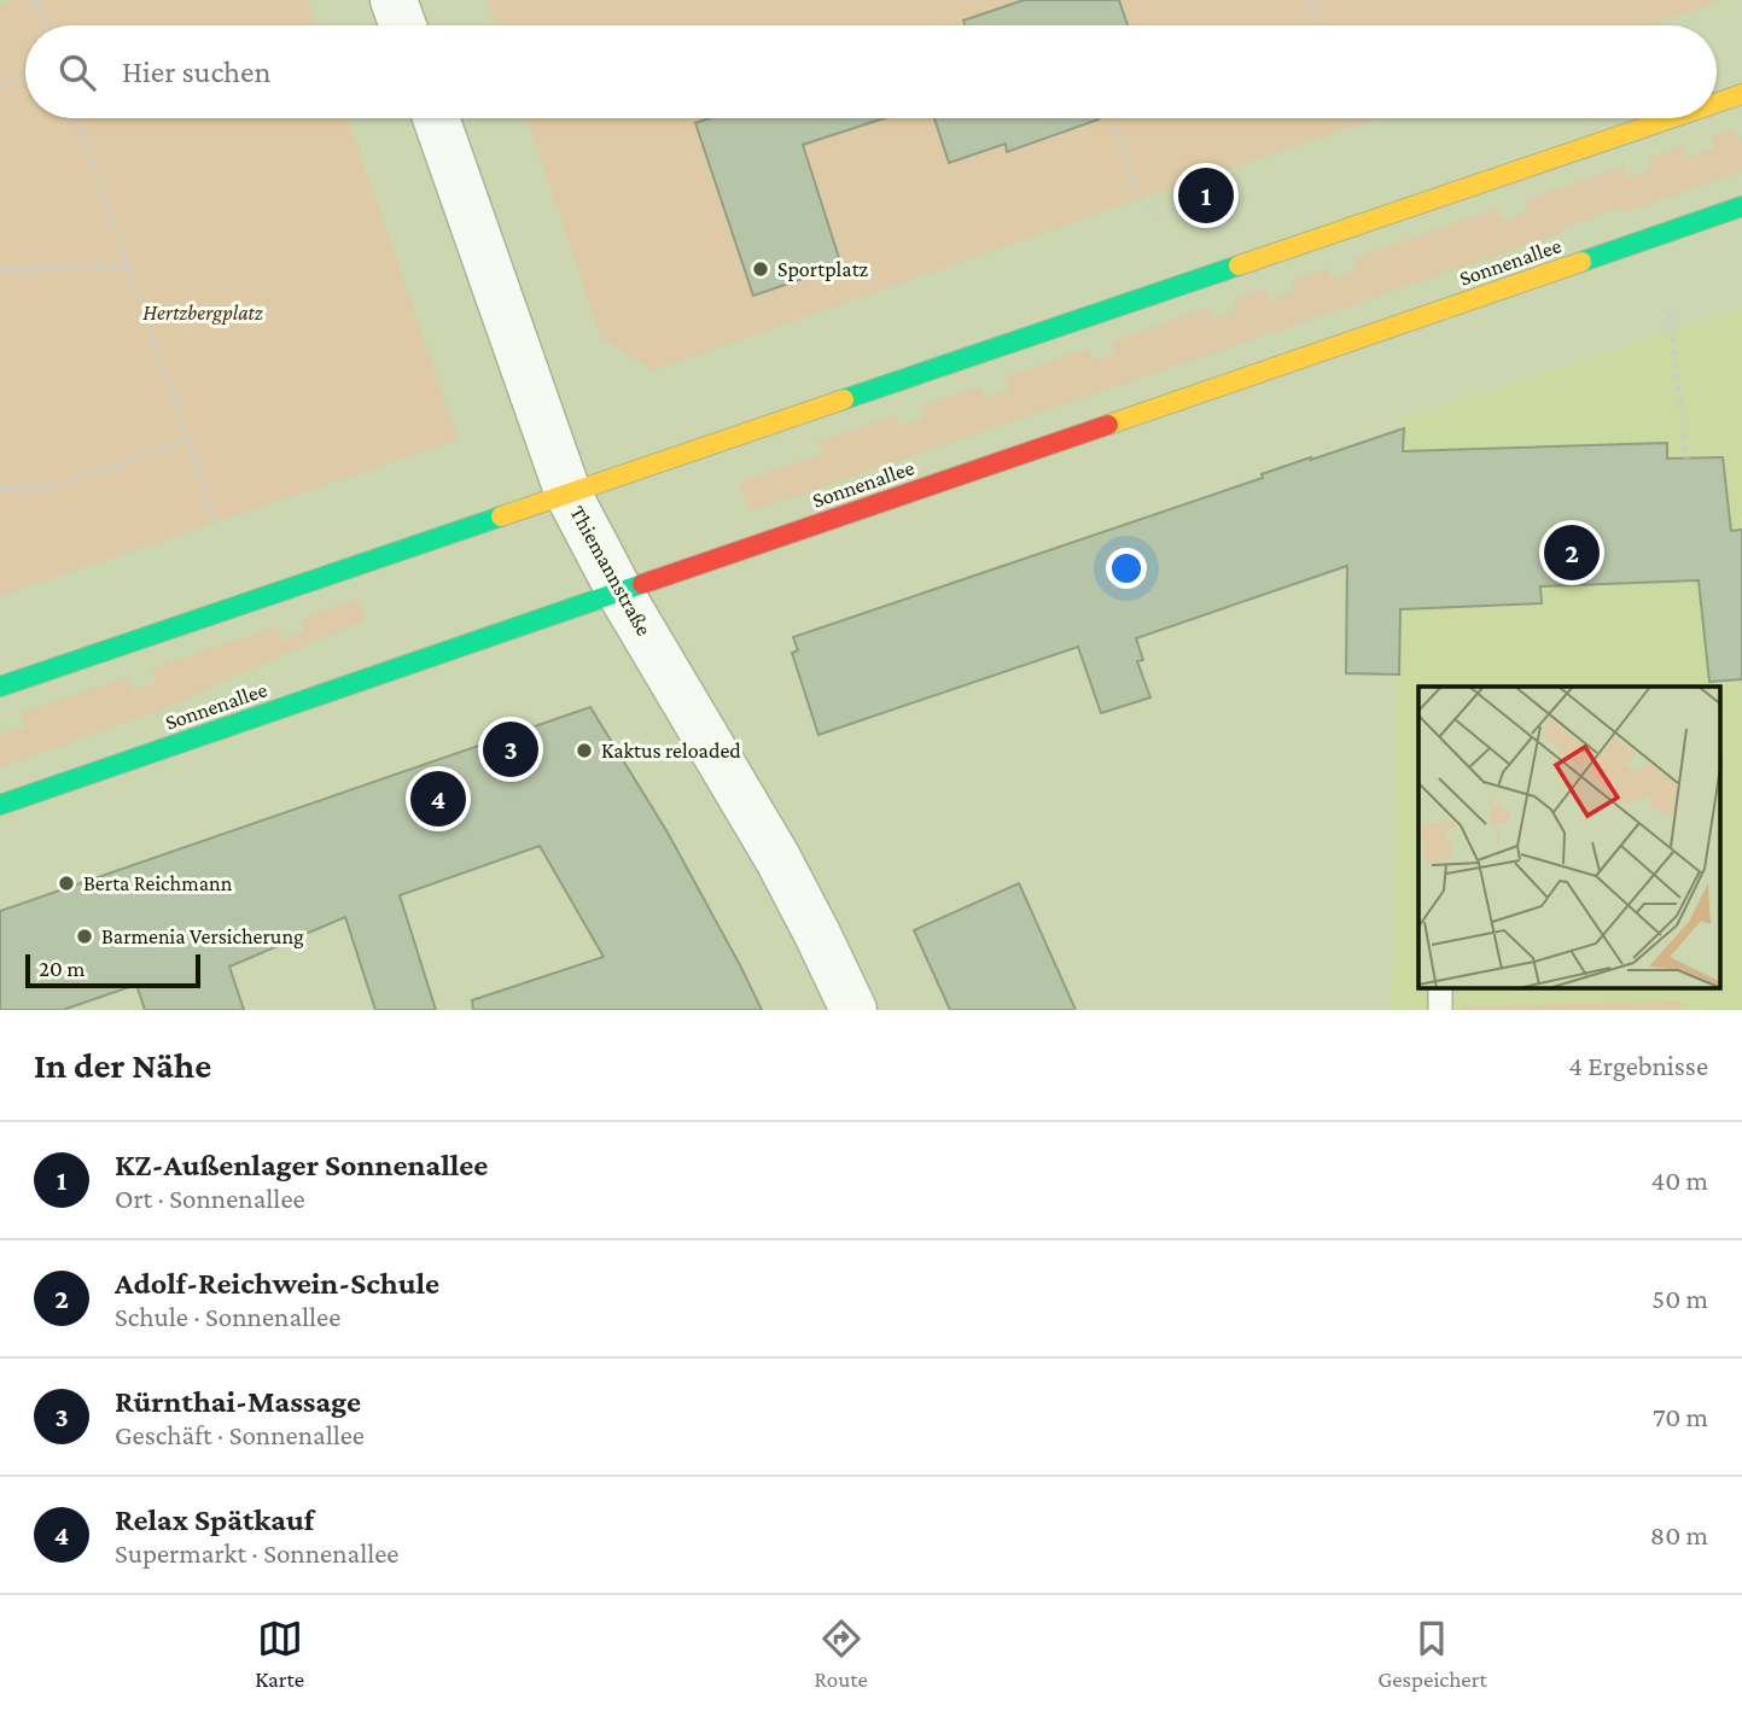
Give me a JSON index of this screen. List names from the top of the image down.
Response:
{
  "streets": {
    "main road": ["Sonnenallee"],
    "street": ["Thiemannstraße"]
  },
  "crossings": [
    ["Sonnenallee", "Thiemannstraße"]
  ],
  "parks": ["Hertzbergplatz"],
  "places": [
    "Sportplatz",
    "Kaktus reloaded",
    "Berta Reichmann",
    "Barmenia Versicherung"
  ],
  "scale_bar": "20 m",
  "page": {
    "search": "Hier suchen",
    "pins": [
      "1",
      "2",
      "3",
      "4"
    ],
    "scale": "20 m",
    "heading": ["In der Nähe", "4 Ergebnisse"],
    "list": [
      {
        "mark": "1",
        "name": "KZ-Außenlager Sonnenallee",
        "note": "Ort · Sonnenallee",
        "value": "40 m"
      },
      {
        "mark": "2",
        "name": "Adolf-Reichwein-Schule",
        "note": "Schule · Sonnenallee",
        "value": "50 m"
      },
      {
        "mark": "3",
        "name": "Rürnthai-Massage",
        "note": "Geschäft · Sonnenallee",
        "value": "70 m"
      },
      {
        "mark": "4",
        "name": "Relax Spätkauf",
        "note": "Supermarkt · Sonnenallee",
        "value": "80 m"
      }
    ],
    "nav": ["Karte", "Route", "Gespeichert"]
  }
}
